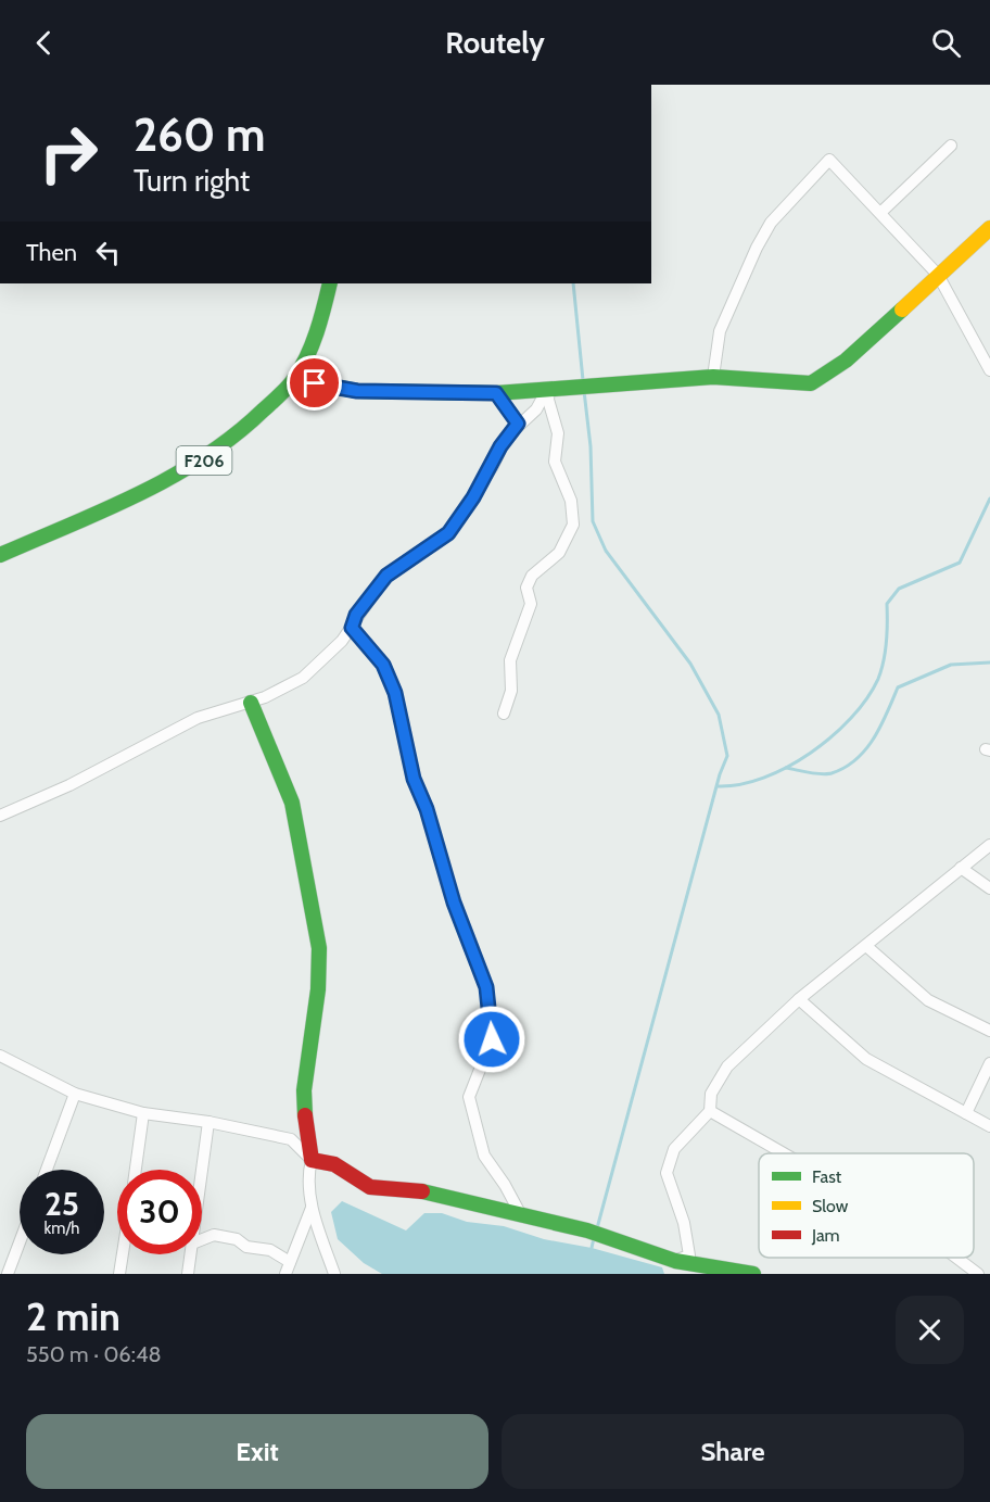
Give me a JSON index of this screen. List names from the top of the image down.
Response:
{
  "streets": {
    "street": ["F206"]
  },
  "legend": ["Fast", "Slow", "Jam"],
  "page": {
    "header": "Routely",
    "turn": ["260 m", "Turn right"],
    "then": "Then",
    "speed": "25 km/h",
    "limit": "30",
    "heading": ["2 min", "550 m · 06:48"],
    "buttons": ["Exit", "Share"]
  }
}
